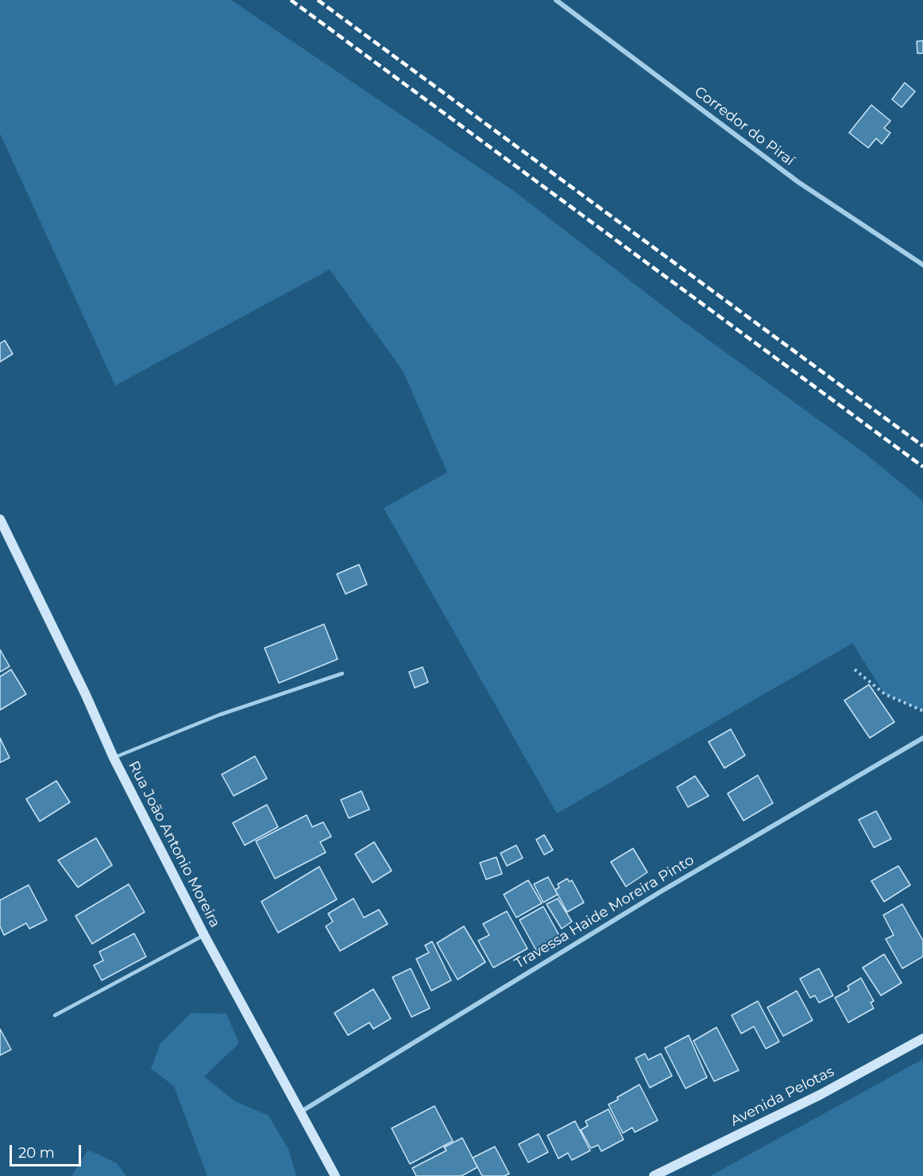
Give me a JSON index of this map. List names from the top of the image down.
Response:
{
  "streets": {
    "main road": ["Rua João Antonio Moreira", "Avenida Pelotas"],
    "street": ["Corredor do Piraí", "Travessa Haide Moreira Pinto"]
  },
  "crossings": [
    ["Rua João Antonio Moreira", "Travessa Haide Moreira Pinto"]
  ],
  "scale_bar": "20 m"
}
